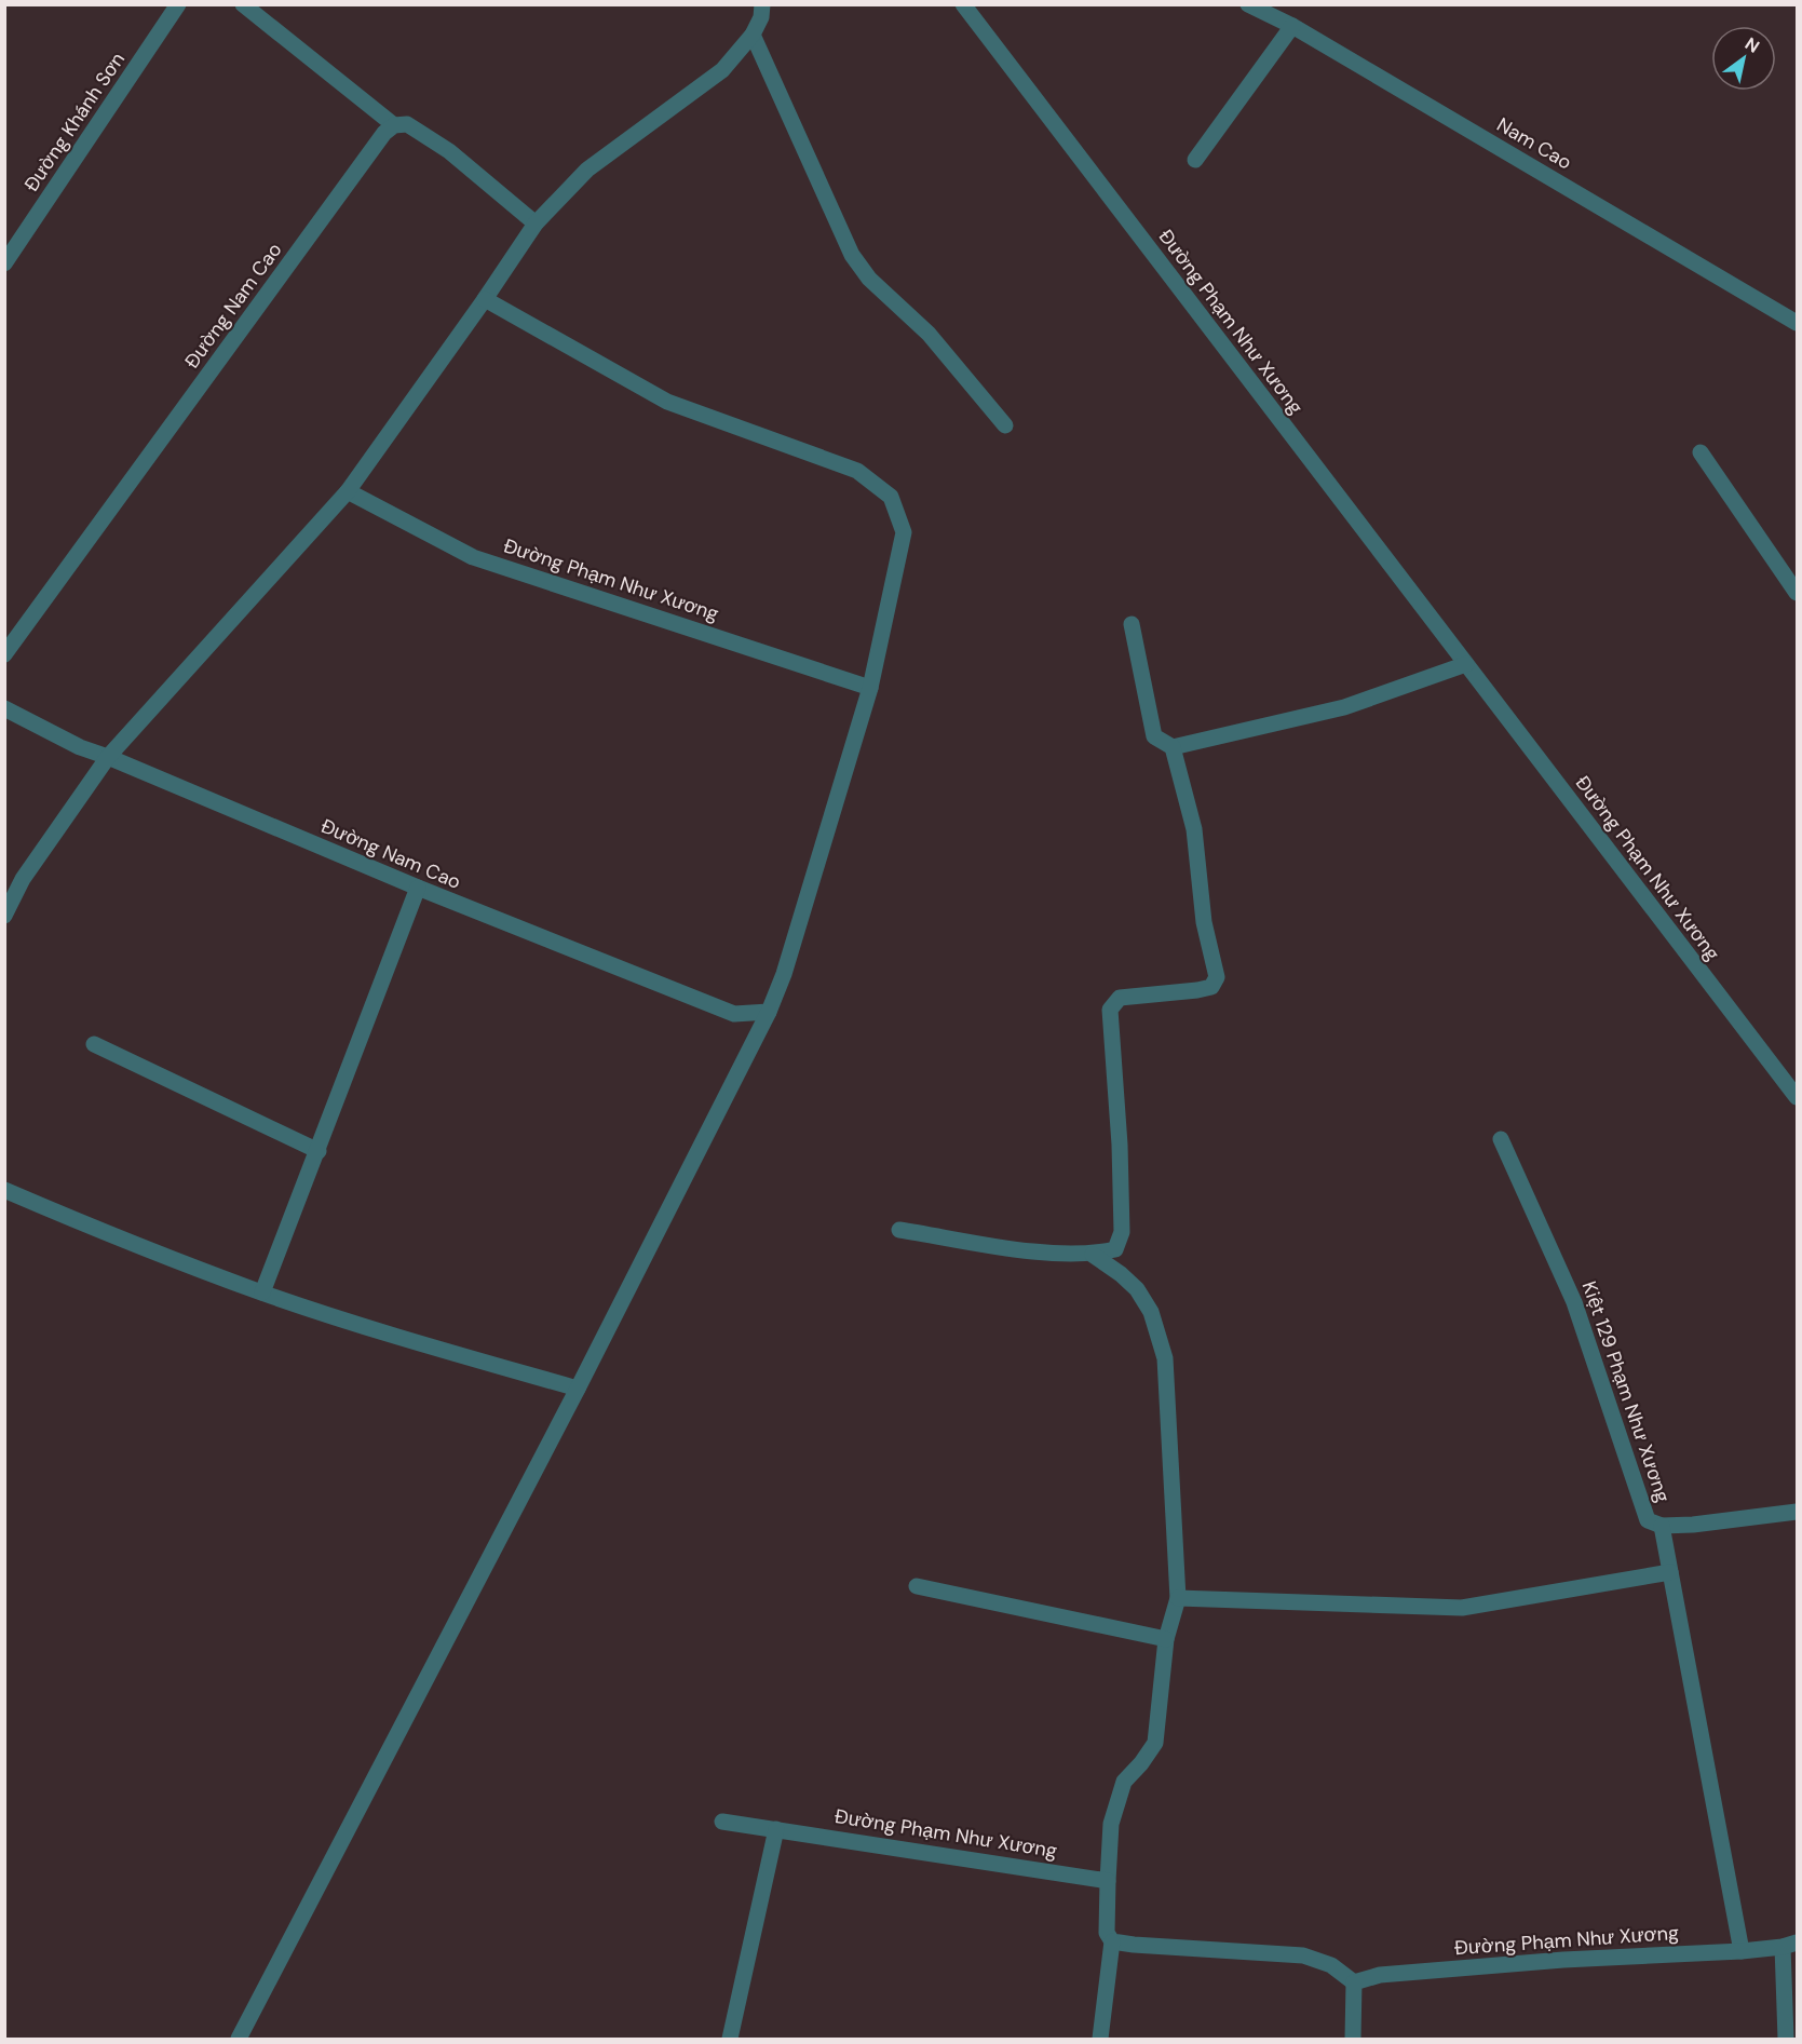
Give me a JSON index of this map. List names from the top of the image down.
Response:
{
  "streets": {
    "street": [
      "Đường Khánh Sơn",
      "Nam Cao",
      "Đường Nam Cao",
      "Đường Phạm Như Xương",
      "Kiệt 129 Phạm Như Xương"
    ]
  },
  "north": "top right"
}
